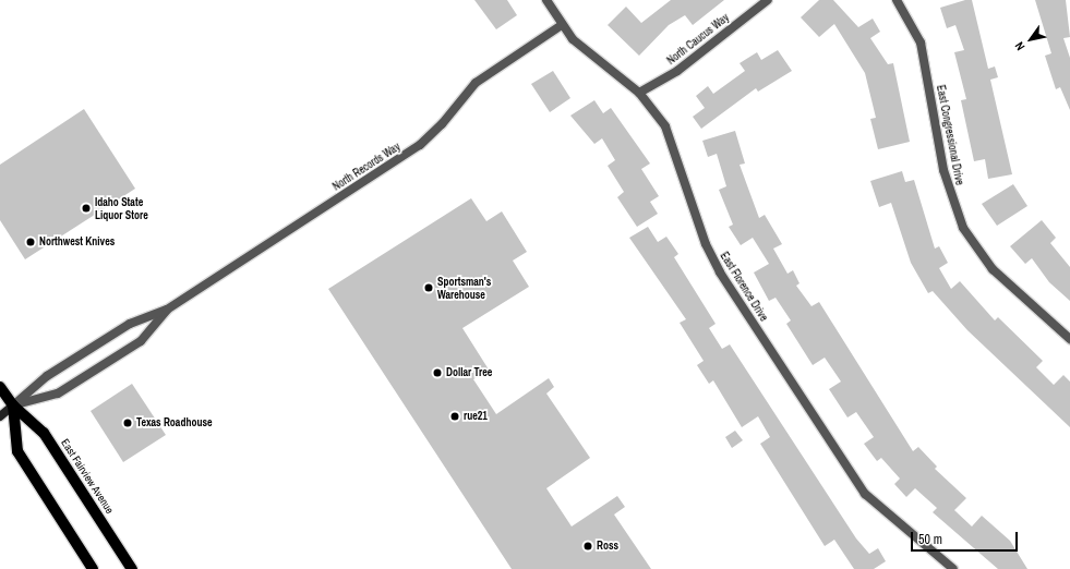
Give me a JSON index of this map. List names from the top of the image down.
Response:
{
  "streets": {
    "main road": ["East Fairview Avenue"],
    "street": [
      "North Caucus Way",
      "East Congressional Drive",
      "North Records Way",
      "East Florence Drive"
    ]
  },
  "crossings": [
    ["North Caucus Way", "East Florence Drive"],
    ["North Records Way", "East Florence Drive"],
    ["North Records Way", "East Fairview Avenue"]
  ],
  "places": [
    "Idaho State Liquor Store",
    "Northwest Knives",
    "Sportsman's Warehouse",
    "Dollar Tree",
    "rue21",
    "Texas Roadhouse",
    "Ross"
  ],
  "scale_bar": "50 m",
  "north": "bottom left"
}
